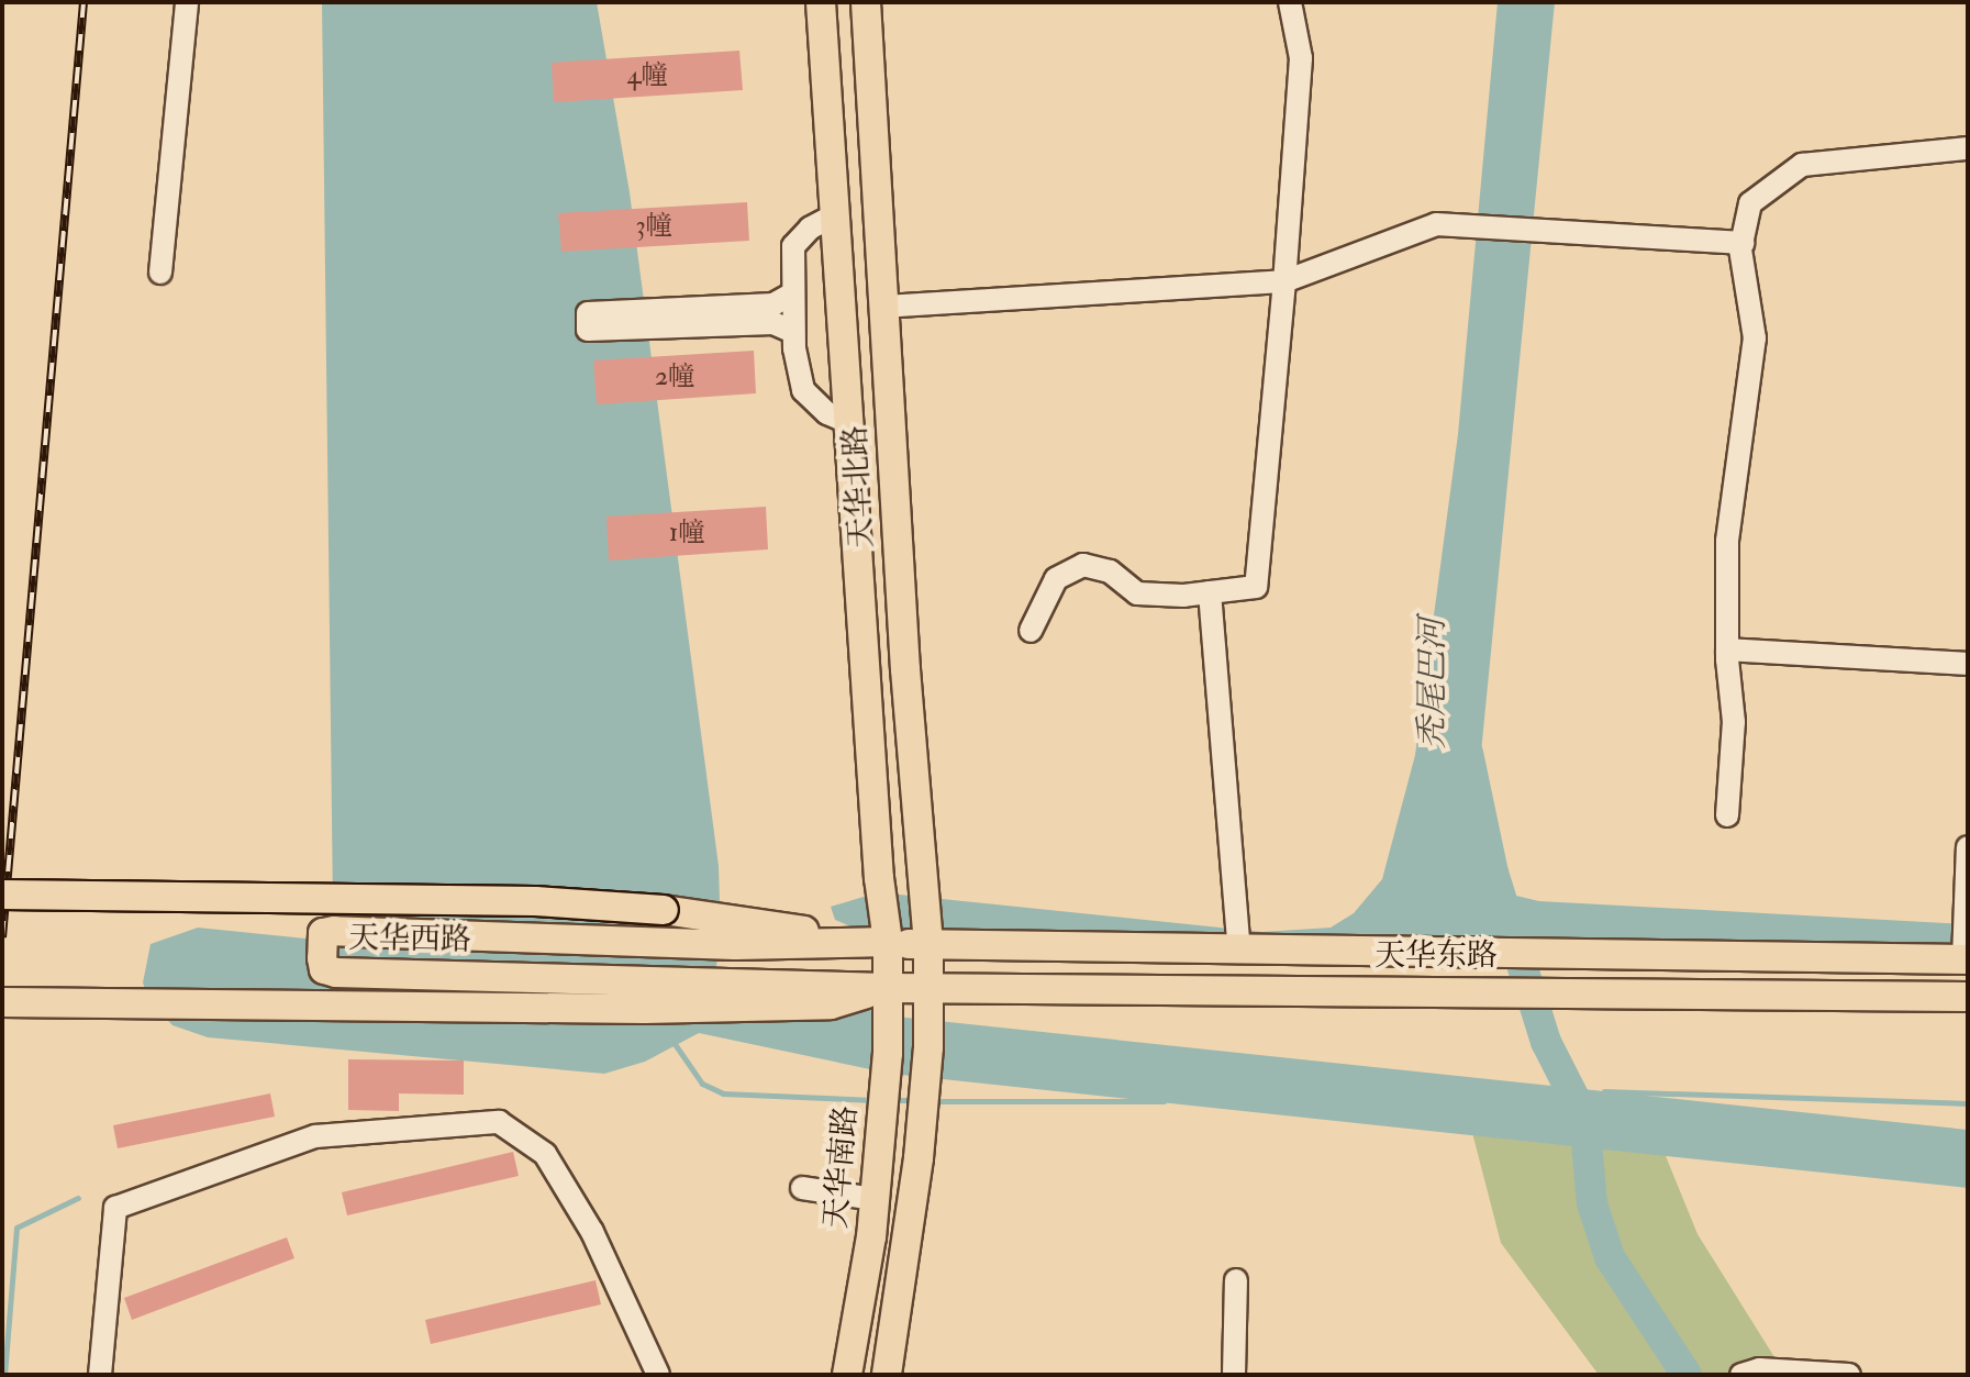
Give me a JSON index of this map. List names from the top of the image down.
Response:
{
  "streets": {
    "main road": [
      "天华北路",
      "天华西路",
      "天华东路",
      "天华南路"
    ]
  },
  "crossings": [
    ["天华北路", "天华西路"],
    ["天华北路", "天华东路"],
    ["天华北路", "天华南路"],
    ["天华西路", "天华东路"],
    ["天华西路", "天华南路"],
    ["天华东路", "天华南路"]
  ],
  "water": ["秃尾巴河"],
  "house_numbers": [
    "4幢",
    "3幢",
    "2幢",
    "1幢"
  ]
}
